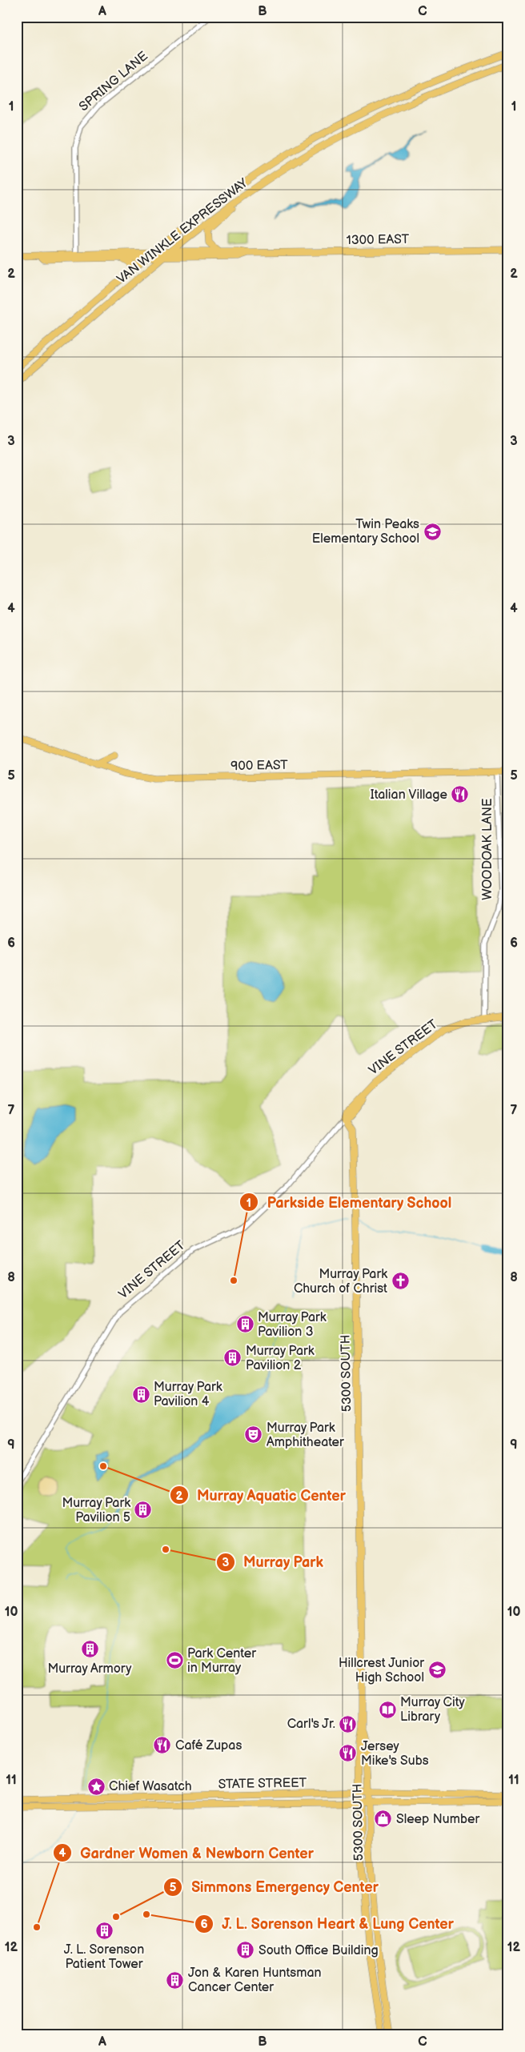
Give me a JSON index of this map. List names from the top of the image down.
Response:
{
  "streets": {
    "main road": [
      "VAN WINKLE EXPRESSWAY",
      "1300 EAST",
      "900 EAST",
      "VINE STREET",
      "5300 SOUTH",
      "STATE STREET"
    ],
    "street": ["SPRING LANE", "WOODOAK LANE"]
  },
  "crossings": [
    ["SPRING LANE", "1300 EAST"],
    ["VAN WINKLE EXPRESSWAY", "1300 EAST"],
    ["900 EAST", "WOODOAK LANE"],
    ["WOODOAK LANE", "VINE STREET"],
    ["VINE STREET", "5300 SOUTH"],
    ["5300 SOUTH", "STATE STREET"]
  ],
  "places": {
    "school or university": ["Twin Peaks Elementary School", "Hillcrest Junior High School"],
    "restaurant": [
      "Italian Village",
      "Carl's Jr.",
      "Café Zupas",
      "Jersey Mike's Subs"
    ],
    "other": [
      "Parkside Elementary School",
      "Murray Aquatic Center",
      "Murray Park",
      "J. L. Sorenson Heart & Lung Center",
      "Simmons Emergency Center",
      "Gardner Women & Newborn Center"
    ],
    "church": ["Murray Park Church of Christ"],
    "building": [
      "Murray Park Pavilion 3",
      "Murray Park Pavilion 2",
      "Murray Park Pavilion 4",
      "Murray Park Pavilion 5",
      "Murray Armory",
      "J. L. Sorenson Patient Tower",
      "South Office Building",
      "Jon & Karen Huntsman Cancer Center"
    ],
    "theatre": ["Murray Park Amphitheater"],
    "sports": ["Park Center in Murray"],
    "library": ["Murray City Library"],
    "place": ["Chief Wasatch"],
    "shop": ["Sleep Number"]
  },
  "grid": {
    "columns": ["A", "B", "C"],
    "rows": [
      "1",
      "2",
      "3",
      "4",
      "5",
      "6",
      "7",
      "8",
      "9",
      "10",
      "11",
      "12"
    ]
  }
}
